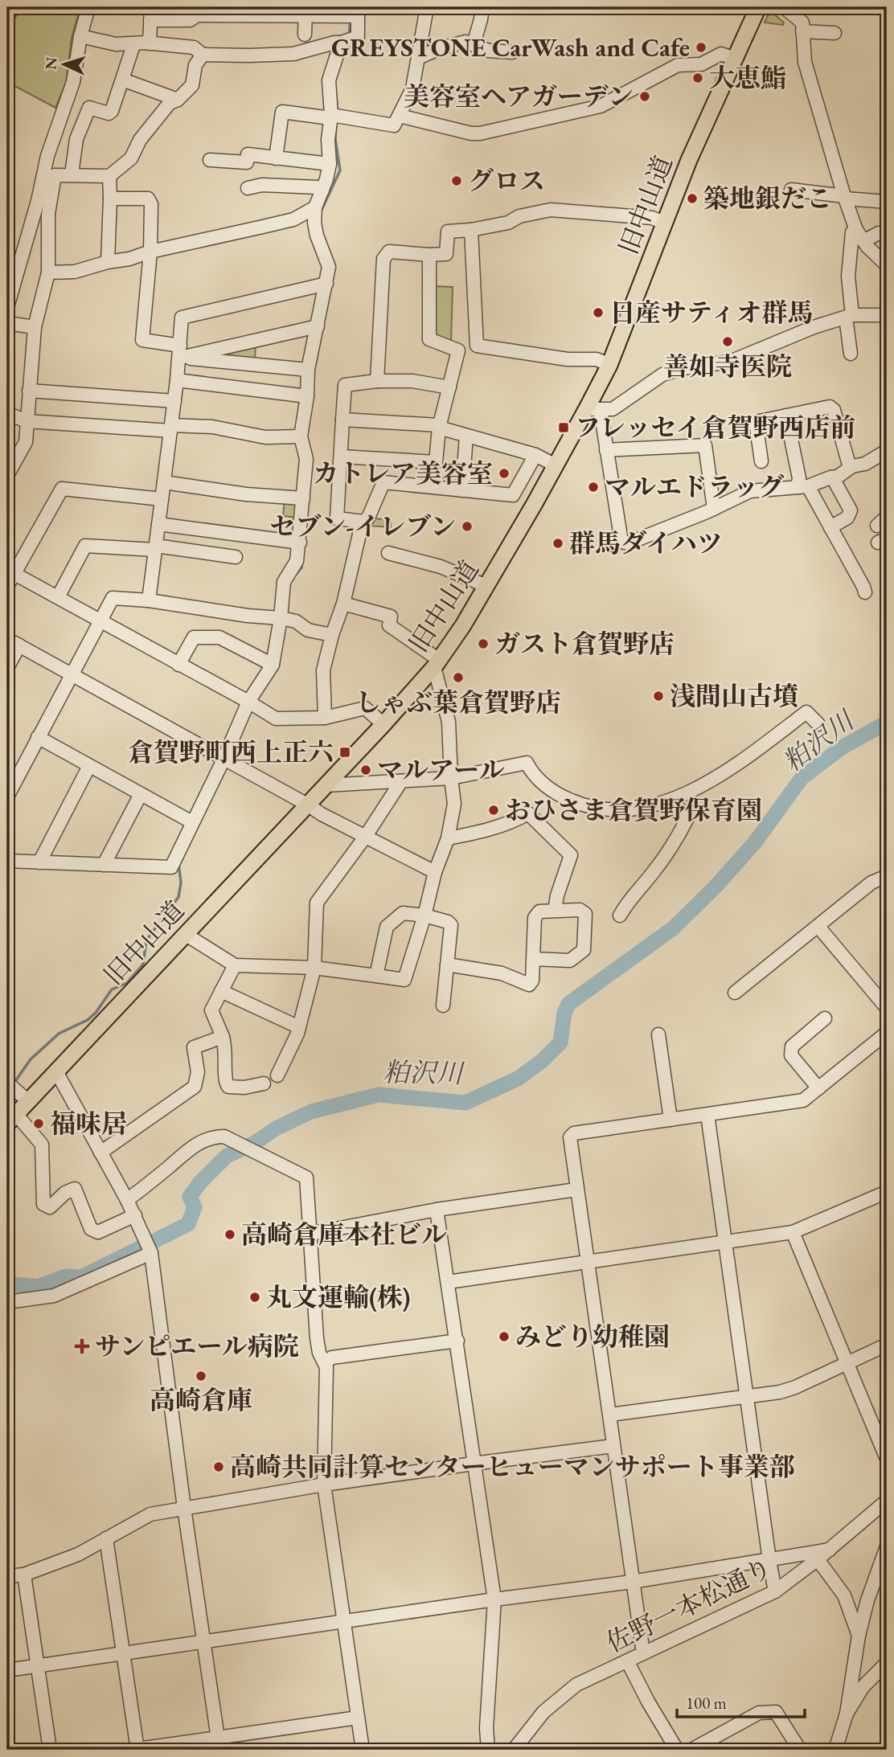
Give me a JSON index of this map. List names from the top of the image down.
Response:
{
  "streets": {
    "main road": ["旧中山道"],
    "street": ["佐野一本松通り"]
  },
  "water": ["粕沢川"],
  "places": {
    "other": [
      "GREYSTONE CarWash and Cafe",
      "大恵鮨",
      "美容室ヘアガーデン",
      "グロス",
      "築地銀だこ",
      "日産サティオ群馬",
      "善如寺医院",
      "カトレア美容室",
      "マルエドラッグ",
      "セブン-イレブン",
      "群馬ダイハツ",
      "ガスト倉賀野店",
      "しゃぶ葉倉賀野店",
      "浅間山古墳",
      "マルアール",
      "おひさま倉賀野保育園",
      "福味居",
      "高崎倉庫本社ビル",
      "丸文運輸(株)",
      "みどり幼稚園",
      "高崎倉庫",
      "高崎共同計算センターヒューマンサポート事業部"
    ],
    "transit": ["フレッセイ倉賀野西店前", "倉賀野町西上正六"],
    "health": ["サンピエール病院"]
  },
  "scale_bar": "100 m",
  "north": "left"
}
